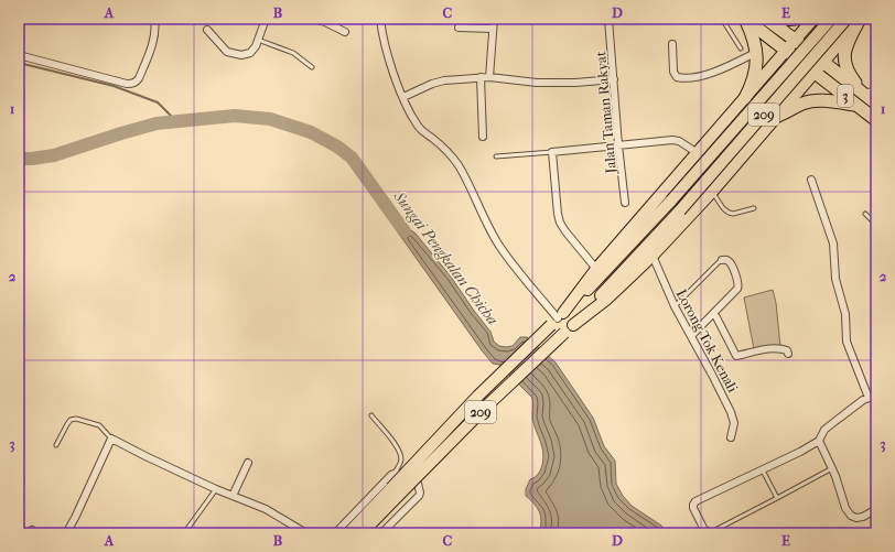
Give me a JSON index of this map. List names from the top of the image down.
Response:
{
  "streets": {
    "highway": ["3"],
    "main road": ["209"],
    "street": ["Jalan Taman Rakyat", "Lorong Tok Kenali"]
  },
  "water": ["Sungai Pengkalan Chicha"],
  "grid": {
    "columns": [
      "A",
      "B",
      "C",
      "D",
      "E"
    ],
    "rows": ["1", "2", "3"]
  }
}
